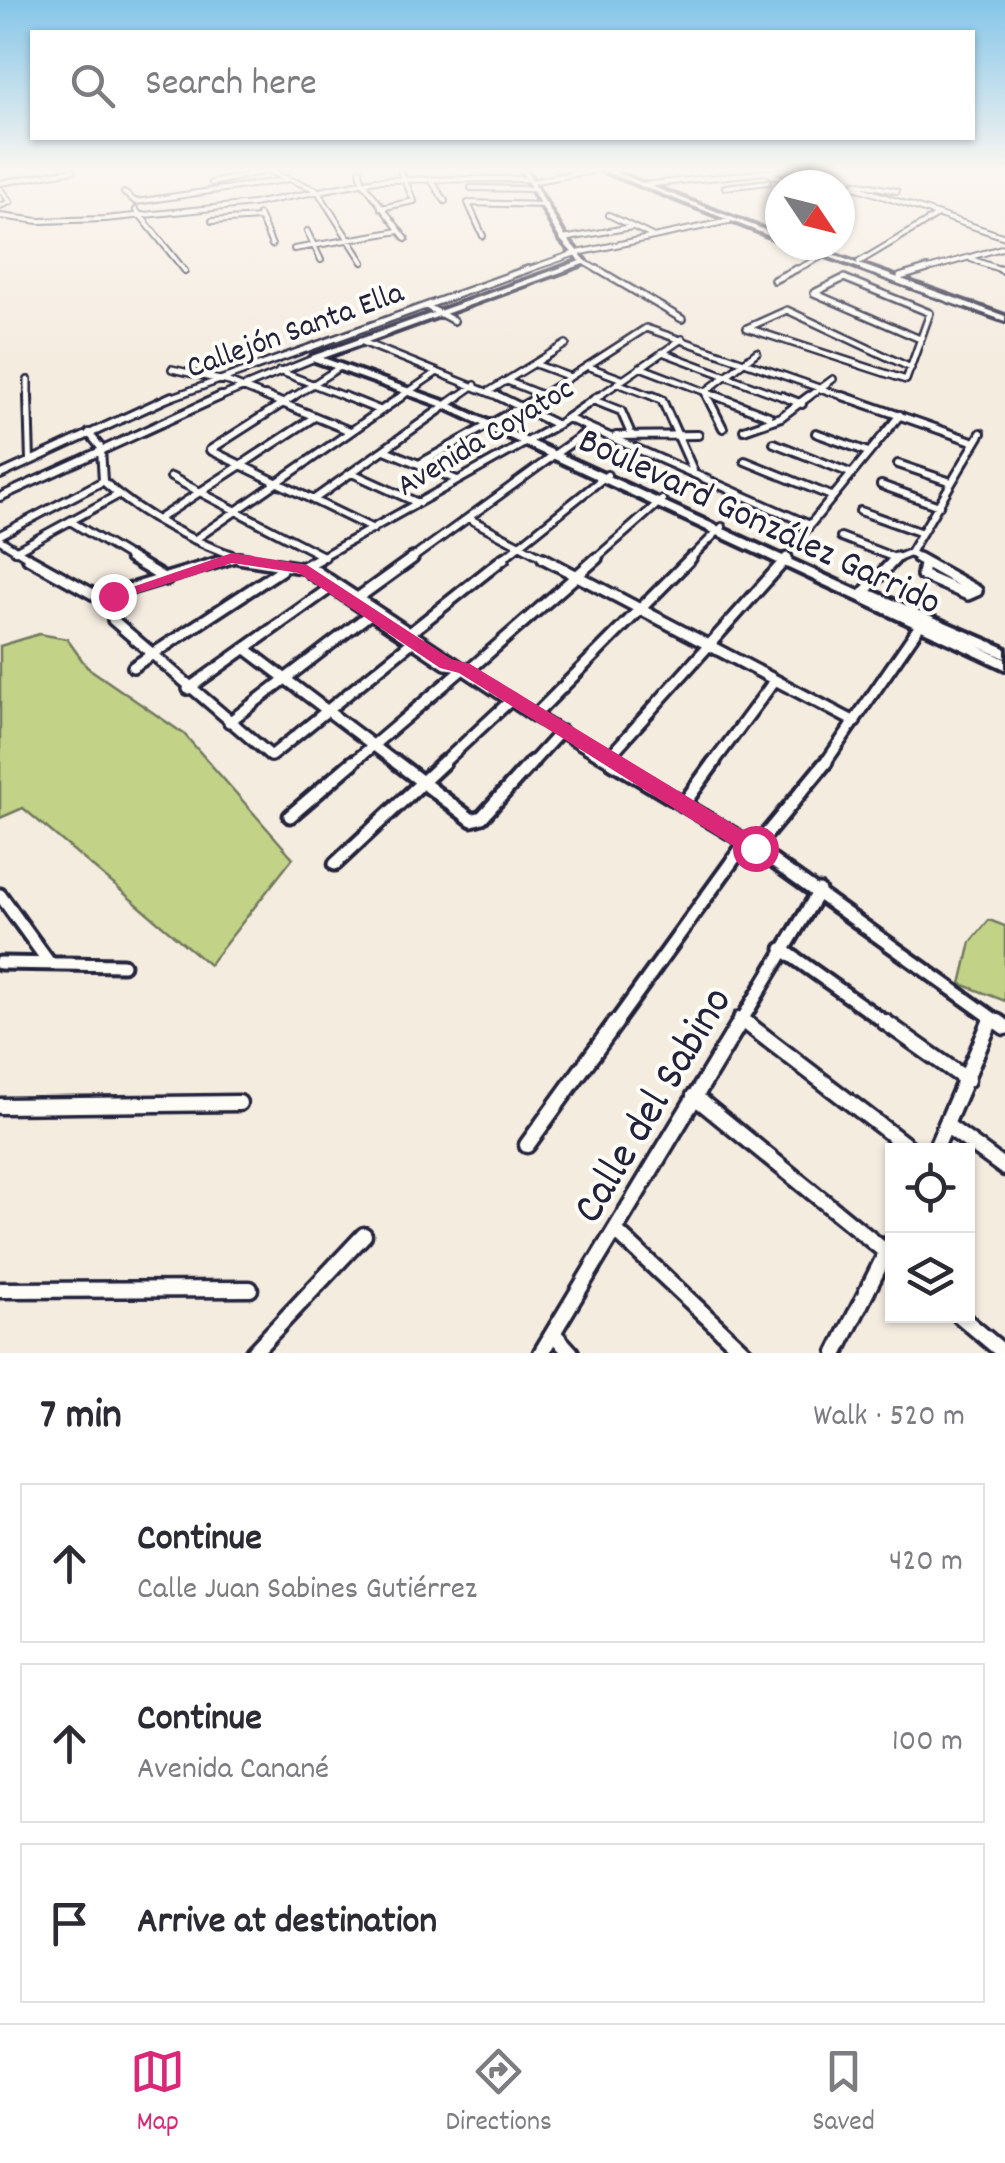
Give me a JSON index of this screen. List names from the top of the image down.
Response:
{
  "streets": {
    "street": [
      "Callejón Santa Ella",
      "Avenida Coyatoc",
      "Boulevard González Garrido",
      "Calle del Sabino"
    ]
  },
  "crossings": [
    ["Callejón Santa Ella", "Boulevard González Garrido"],
    ["Avenida Coyatoc", "Boulevard González Garrido"]
  ],
  "north": "bottom right",
  "page": {
    "search": "Search here",
    "heading": ["7 min", "Walk · 520 m"],
    "list": [
      ["Continue", "Calle Juan Sabines Gutiérrez", "420 m"],
      ["Continue", "Avenida Canané", "100 m"],
      "Arrive at destination"
    ],
    "nav": ["Map", "Directions", "Saved"]
  }
}
